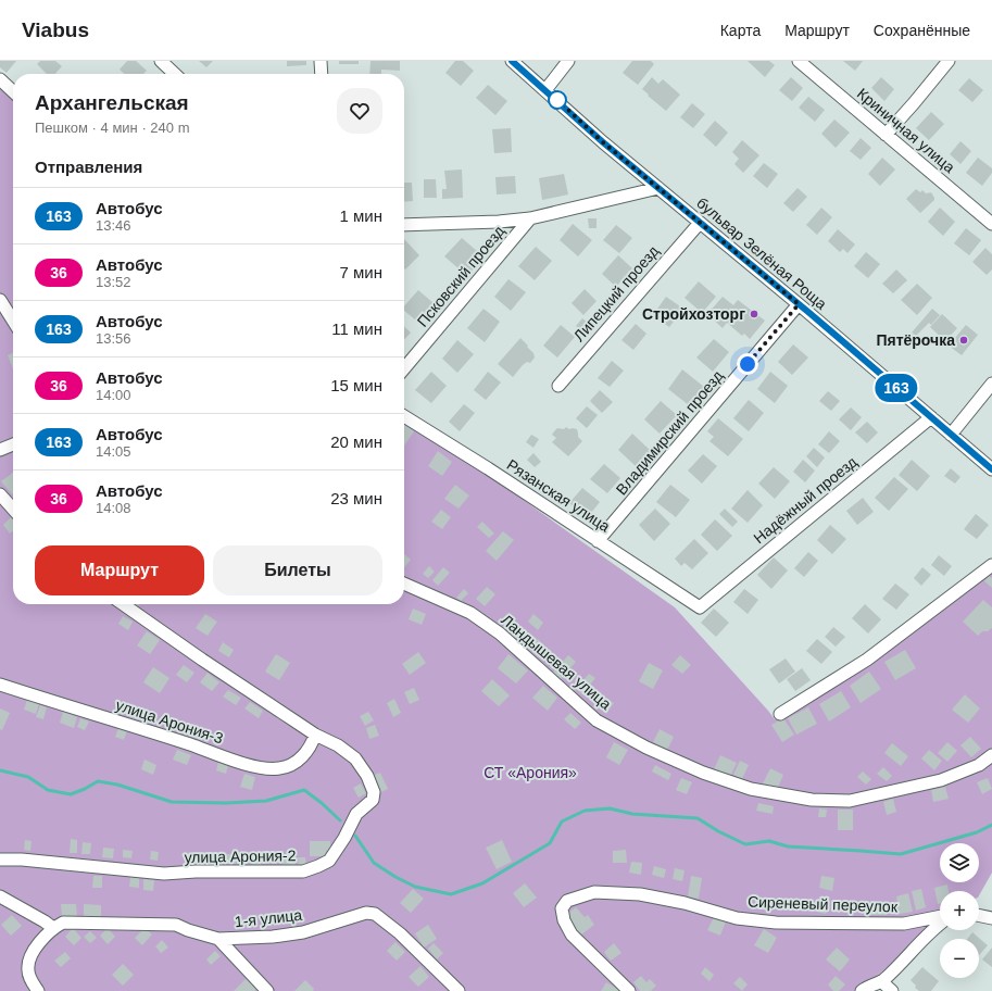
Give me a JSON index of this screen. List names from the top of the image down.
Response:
{
  "streets": {
    "street": [
      "Криничная улица",
      "бульвар Зелёная Роща",
      "Псковский проезд",
      "Липецкий проезд",
      "Владимирский проезд",
      "Рязанская улица",
      "Надёжный проезд",
      "Ландышевая улица",
      "улица Арония-3",
      "улица Арония-2",
      "Сиреневый переулок",
      "1-я улица"
    ]
  },
  "crossings": [
    ["бульвар Зелёная Роща", "Липецкий проезд"],
    ["бульвар Зелёная Роща", "Владимирский проезд"],
    ["бульвар Зелёная Роща", "Надёжный проезд"],
    ["Владимирский проезд", "Рязанская улица"],
    ["Рязанская улица", "Надёжный проезд"],
    ["улица Арония-3", "улица Арония-2"]
  ],
  "parks": ["СТ «Арония»"],
  "places": ["Стройхозторг", "Пятёрочка"],
  "lines": ["bus line 163"],
  "page": {
    "header": "Viabus",
    "nav": ["Карта", "Маршрут", "Сохранённые"],
    "on_map": "163",
    "heading": [
      ["Архангельская", "Пешком · 4 мин · 240 m"],
      "Отправления"
    ],
    "list": [
      {
        "mark": "163",
        "name": "Автобус",
        "note": "13:46",
        "value": "1 мин"
      },
      {
        "mark": "36",
        "name": "Автобус",
        "note": "13:52",
        "value": "7 мин"
      },
      {
        "mark": "163",
        "name": "Автобус",
        "note": "13:56",
        "value": "11 мин"
      },
      {
        "mark": "36",
        "name": "Автобус",
        "note": "14:00",
        "value": "15 мин"
      },
      {
        "mark": "163",
        "name": "Автобус",
        "note": "14:05",
        "value": "20 мин"
      },
      {
        "mark": "36",
        "name": "Автобус",
        "note": "14:08",
        "value": "23 мин"
      }
    ],
    "buttons": ["Маршрут", "Билеты"],
    "map_buttons": ["+", "−"]
  }
}
